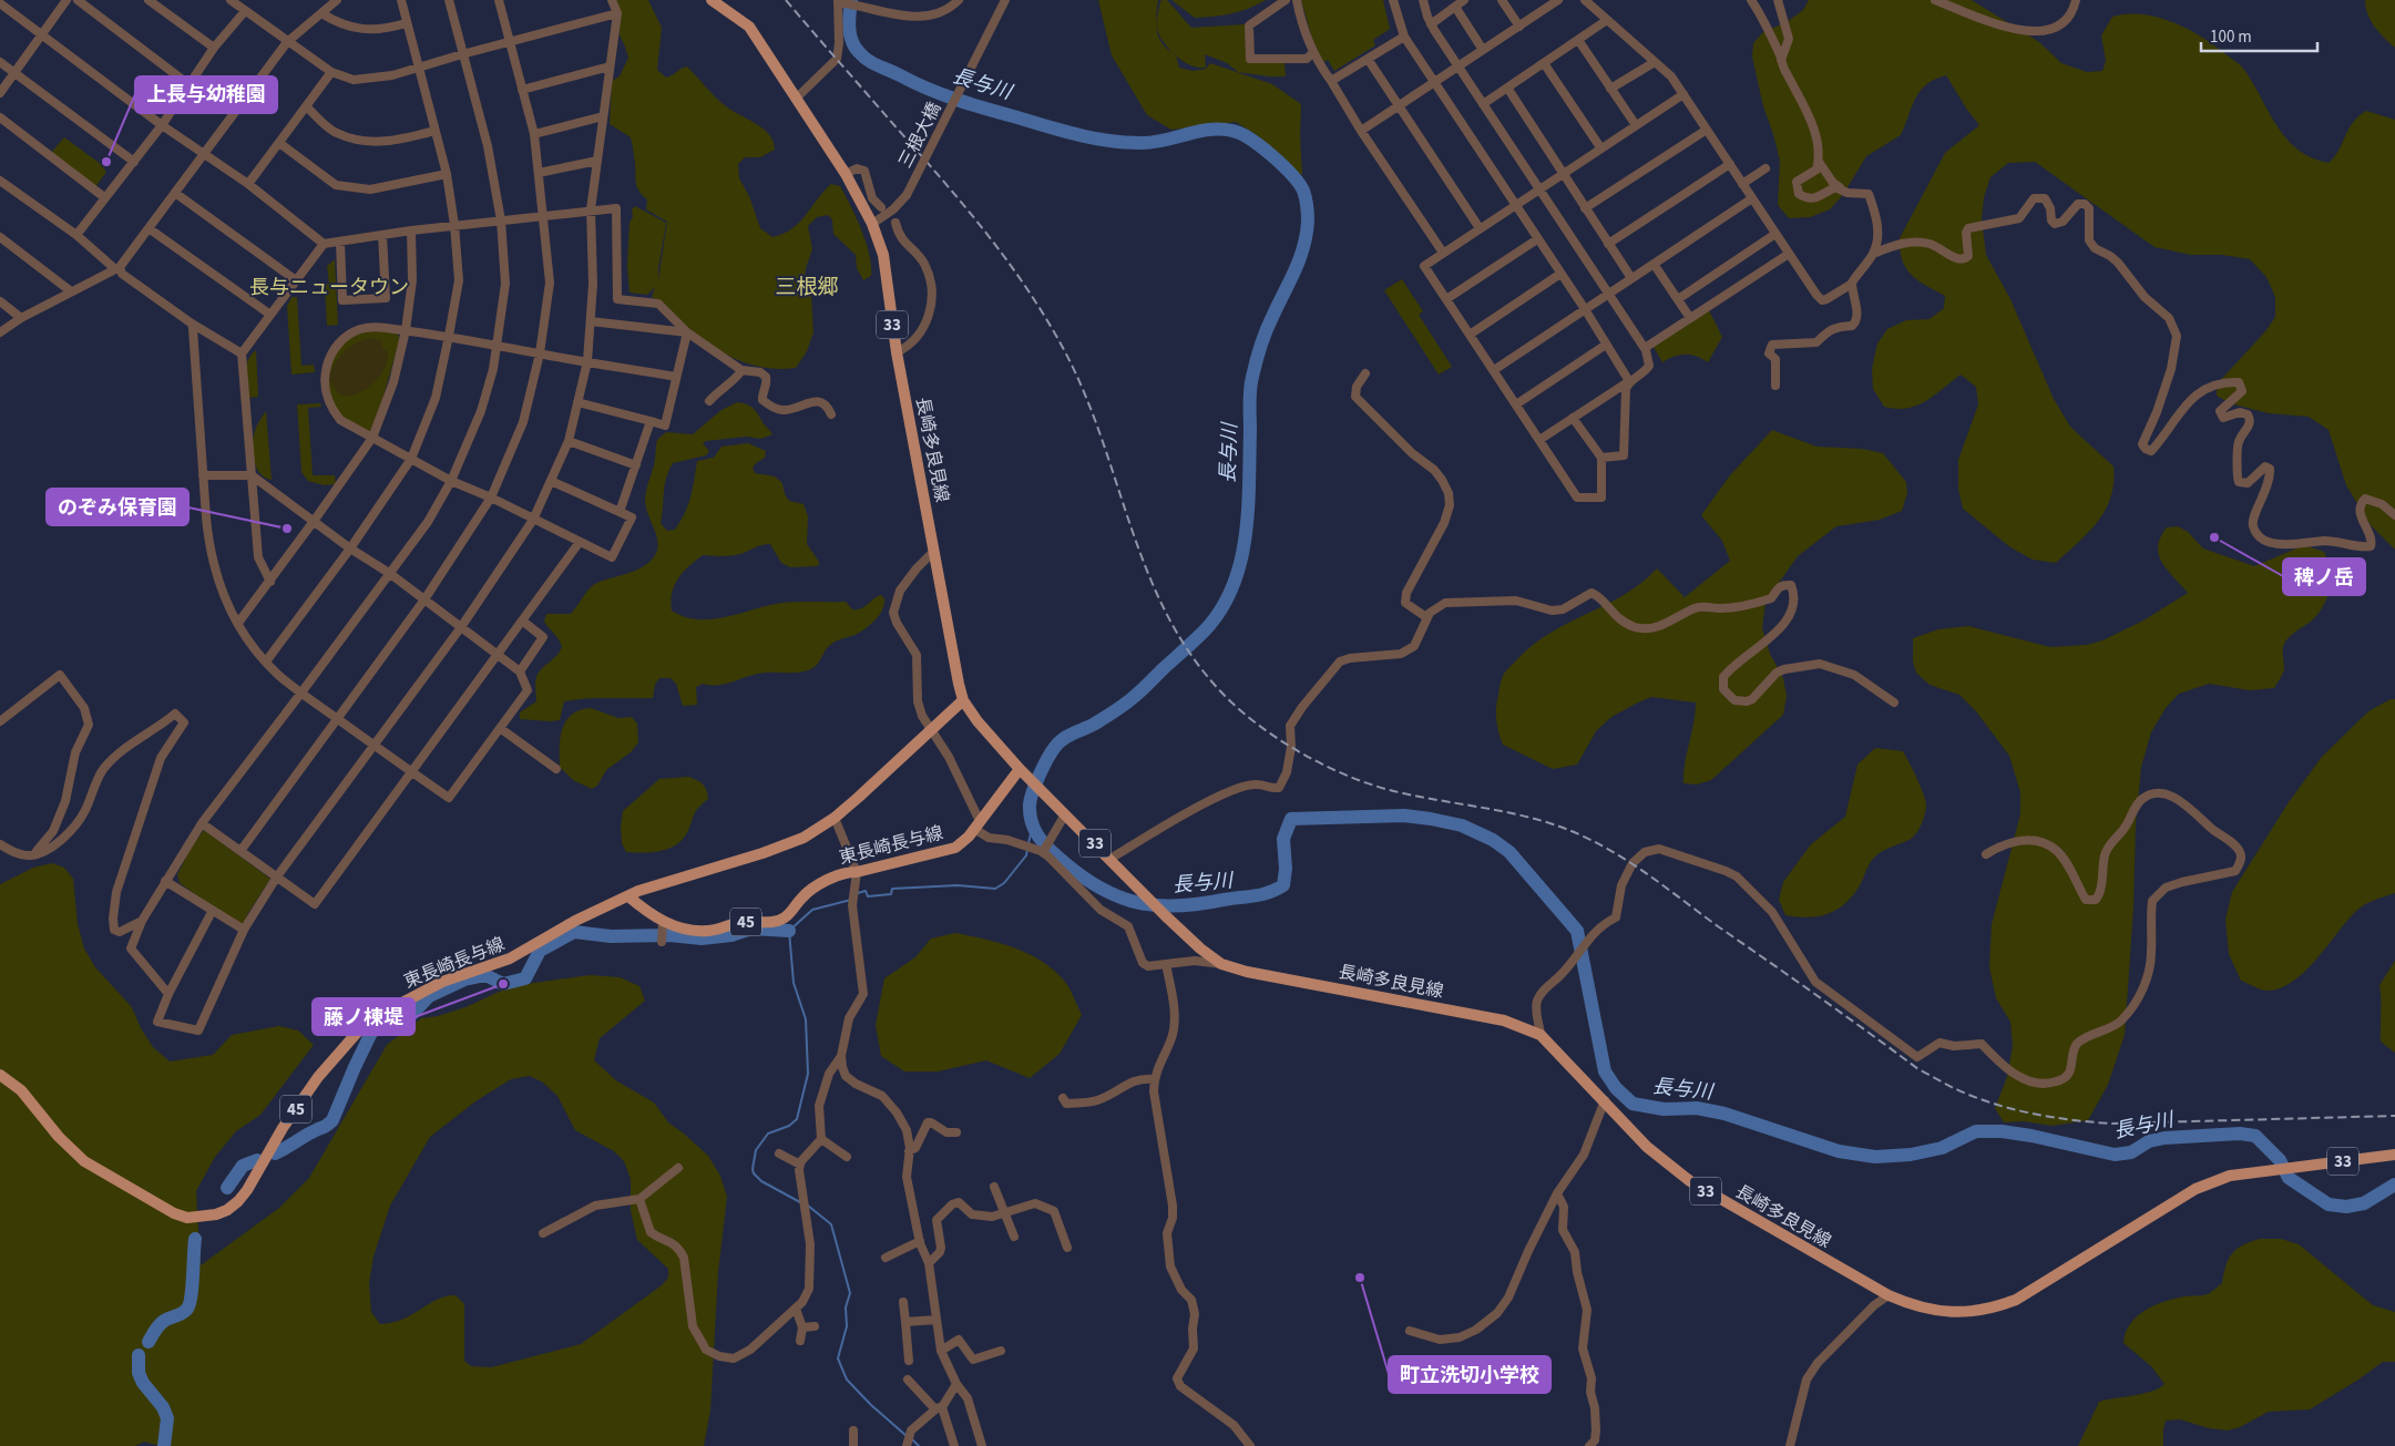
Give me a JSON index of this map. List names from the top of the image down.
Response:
{
  "streets": {
    "main road": [
      "33",
      "長崎多良見線",
      "東長崎長与線",
      "45"
    ],
    "street": ["三根大橋"]
  },
  "crossings": [
    ["三根大橋", "長崎多良見線"],
    ["長崎多良見線", "東長崎長与線"]
  ],
  "districts": ["長与ニュータウン", "三根郷"],
  "water": ["長与川"],
  "places": [
    "上長与幼稚園",
    "のぞみ保育園",
    "稗ノ岳",
    "藤ノ棟堤",
    "町立洗切小学校"
  ],
  "scale_bar": "100 m"
}
